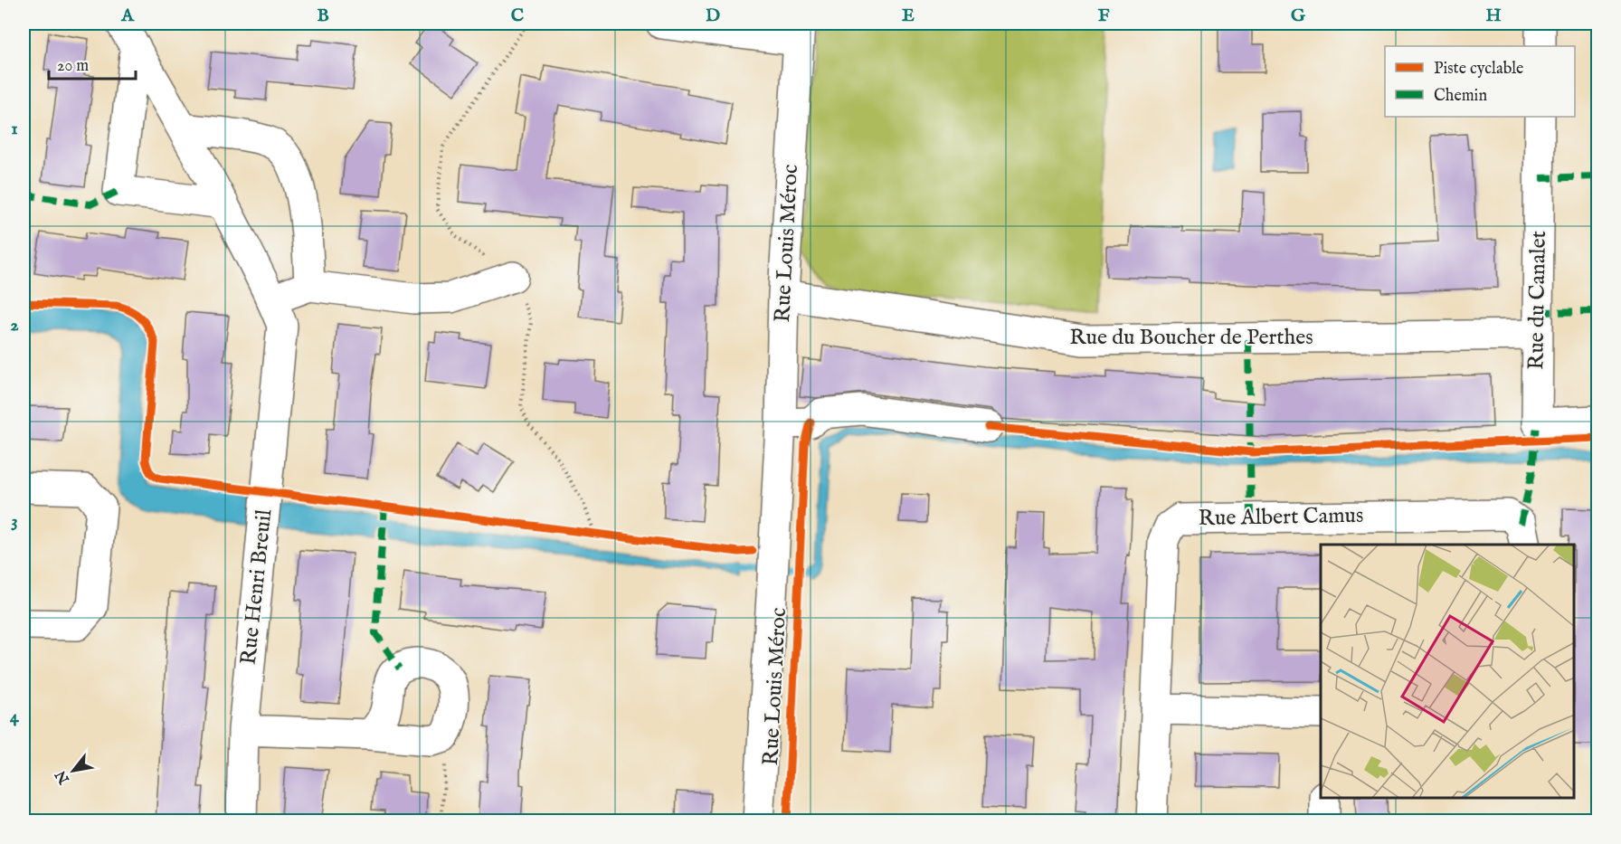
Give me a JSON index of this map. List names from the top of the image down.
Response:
{
  "streets": {
    "street": [
      "Rue Louis Méroc",
      "Rue du Canalet",
      "Rue du Boucher de Perthes",
      "Rue Albert Camus",
      "Rue Henri Breuil"
    ]
  },
  "crossings": [
    ["Rue Louis Méroc", "Rue du Boucher de Perthes"],
    ["Rue du Canalet", "Rue du Boucher de Perthes"]
  ],
  "legend": ["Piste cyclable", "Chemin"],
  "scale_bar": "20 m",
  "north": "bottom left",
  "grid": {
    "columns": [
      "A",
      "B",
      "C",
      "D",
      "E",
      "F",
      "G",
      "H"
    ],
    "rows": [
      "1",
      "2",
      "3",
      "4"
    ]
  }
}
